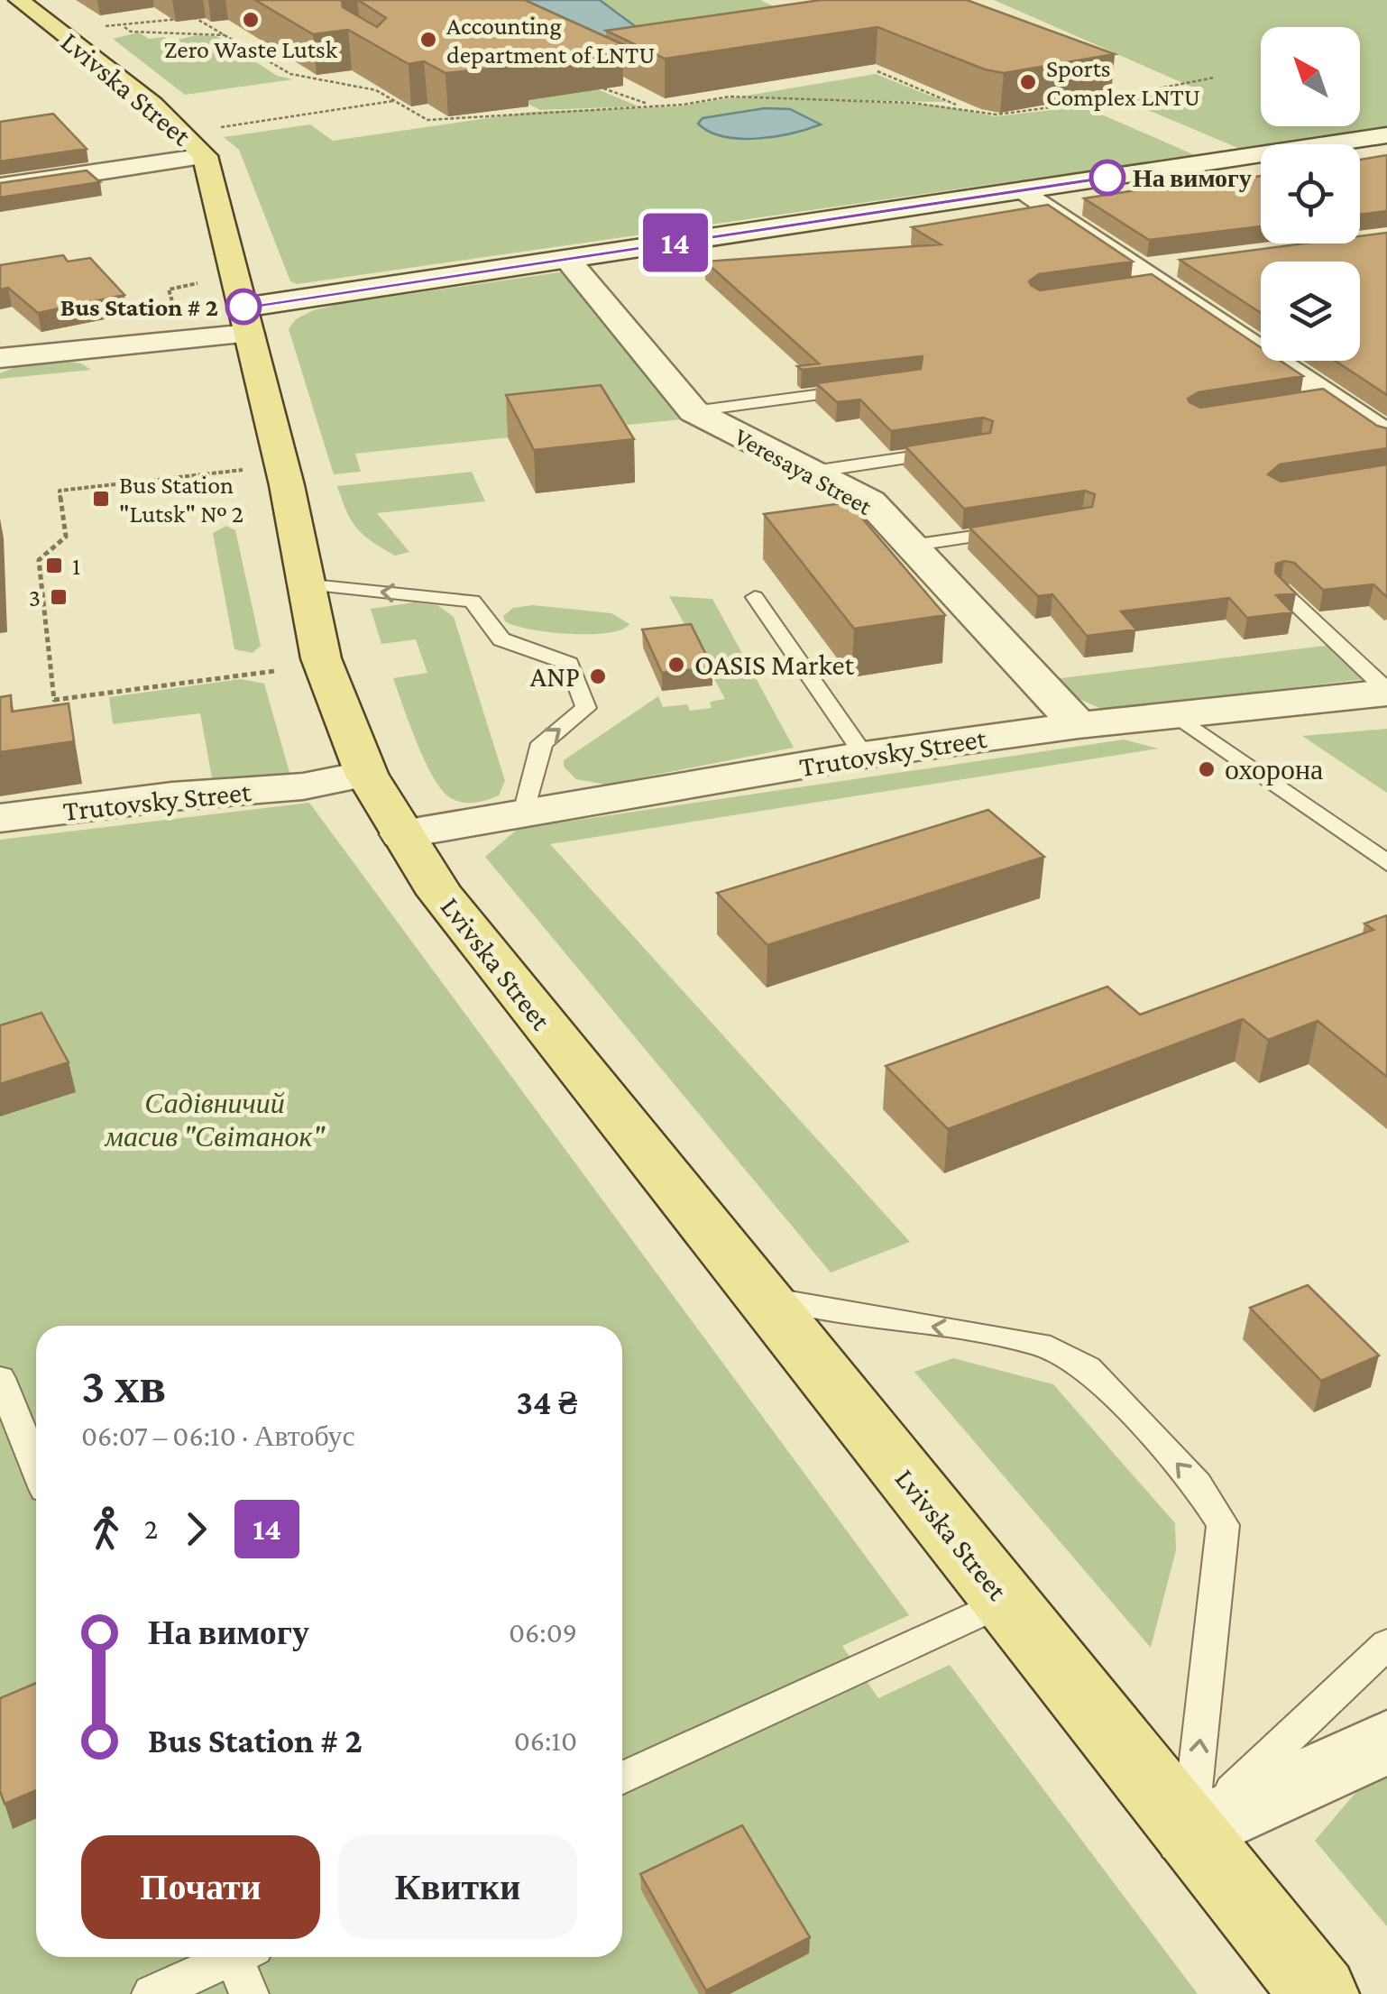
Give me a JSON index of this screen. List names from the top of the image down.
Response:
{
  "streets": {
    "main road": ["Lvivska Street"],
    "street": ["Veresaya Street", "Trutovsky Street"]
  },
  "crossings": [
    ["Lvivska Street", "Trutovsky Street"],
    ["Veresaya Street", "Trutovsky Street"]
  ],
  "parks": ["Садівничий масив \"Світанок\""],
  "places": {
    "other": [
      "Zero Waste Lutsk",
      "Accounting department of LNTU",
      "Sports Complex LNTU",
      "На вимогу",
      "Bus Station # 2",
      "OASIS Market",
      "ANP",
      "охорона"
    ],
    "transit": ["Bus Station \"Lutsk\" № 2", "1", "3"]
  },
  "lines": ["bus line 14"],
  "north": "top left",
  "page": {
    "on_map": "14",
    "heading": ["3 хв", "06:07 – 06:10 · Автобус", "34 ₴"],
    "legs": ["2", "14"],
    "list": [
      {
        "name": "На вимогу",
        "value": "06:09"
      },
      {
        "name": "Bus Station # 2",
        "value": "06:10"
      }
    ],
    "buttons": ["Почати", "Квитки"]
  }
}
